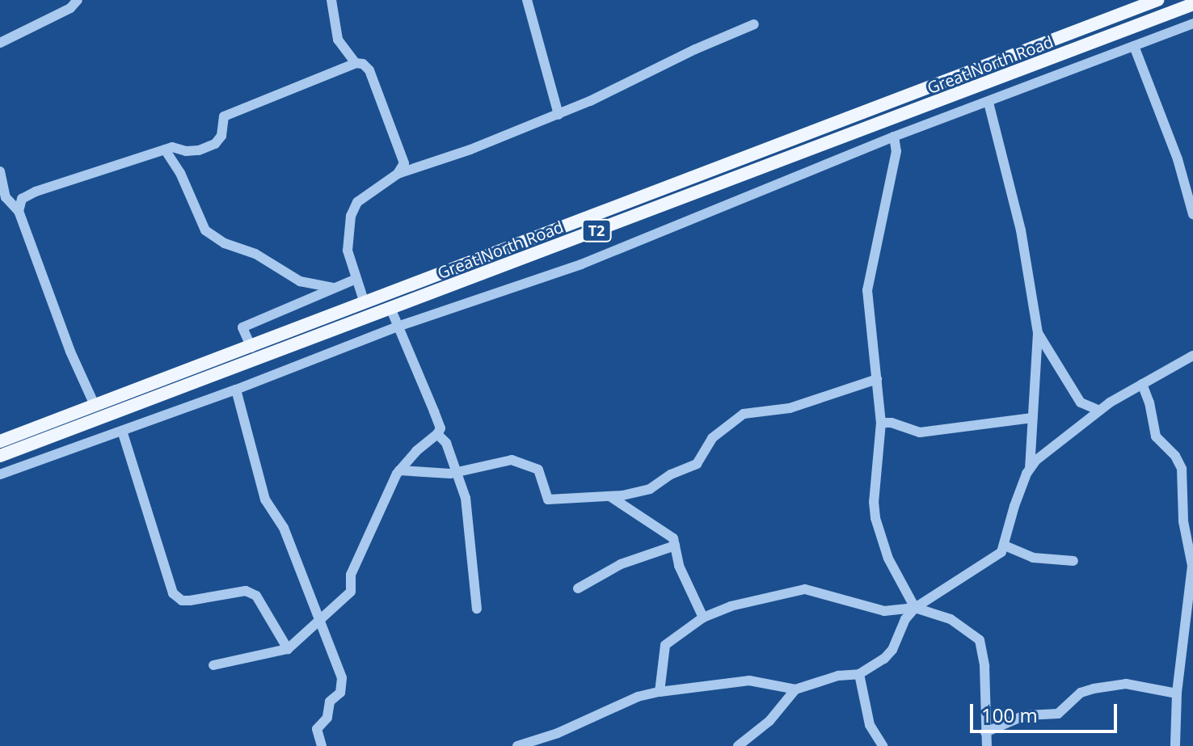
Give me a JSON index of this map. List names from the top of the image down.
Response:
{
  "streets": {
    "main road": ["Great North Road", "T2"]
  },
  "scale_bar": "100 m"
}
